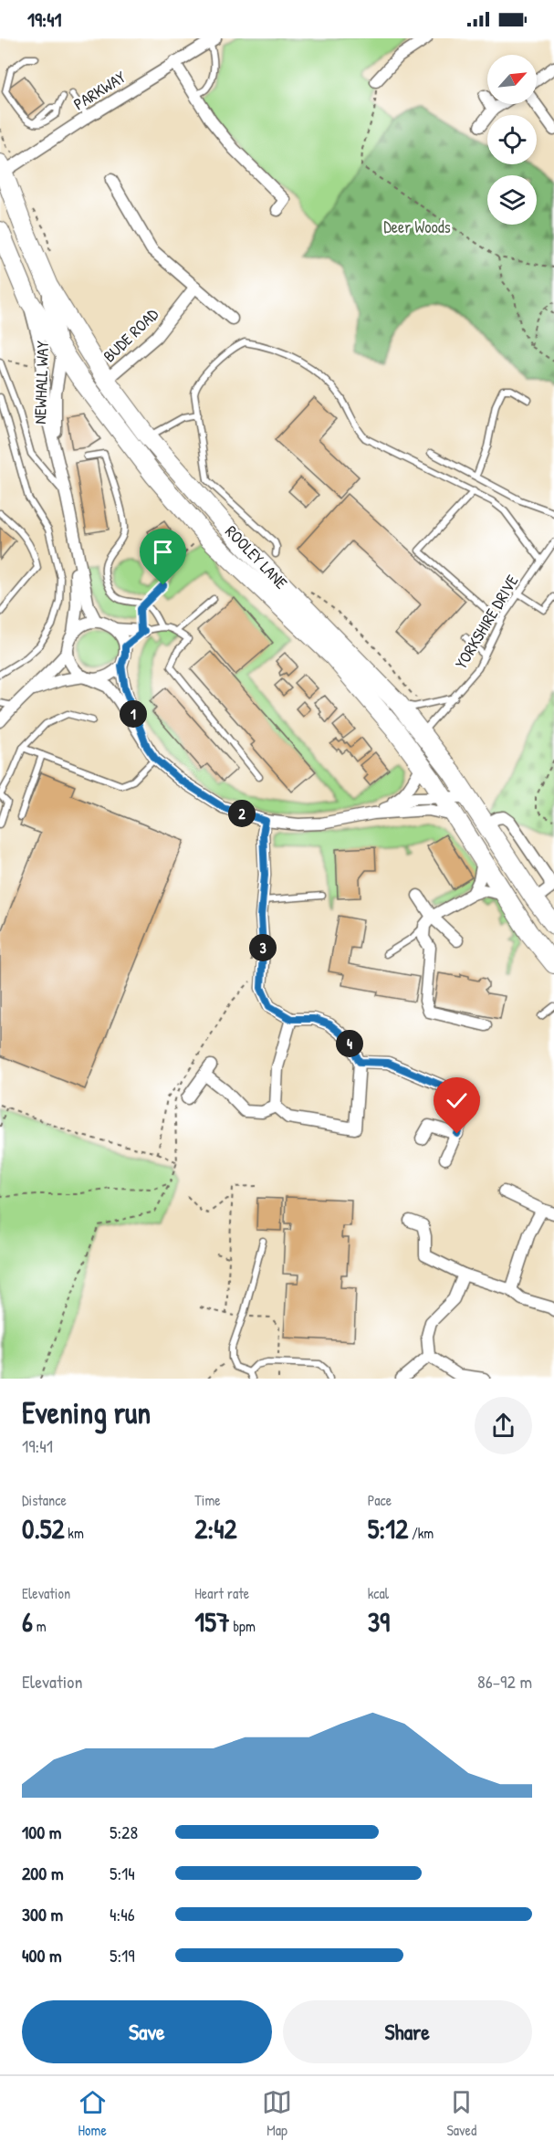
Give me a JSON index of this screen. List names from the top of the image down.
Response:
{
  "streets": {
    "highway": ["ROOLEY LANE"],
    "street": ["PARKWAY", "BUDE ROAD", "NEWHALL WAY"],
    "lane": ["YORKSHIRE DRIVE"]
  },
  "crossings": [
    ["PARKWAY", "ROOLEY LANE"],
    ["BUDE ROAD", "ROOLEY LANE"],
    ["NEWHALL WAY", "ROOLEY LANE"],
    ["ROOLEY LANE", "YORKSHIRE DRIVE"]
  ],
  "parks": ["Deer Woods"],
  "north": "top right",
  "page": {
    "status": "19:41",
    "pins": [
      "1",
      "2",
      "3",
      "4"
    ],
    "heading": ["Evening run", "19:41"],
    "stats": [
      ["Distance", "0.52 km"],
      ["Time", "2:42"],
      ["Pace", "5:12 /km"],
      ["Elevation", "6 m"],
      ["Heart rate", "157 bpm"],
      ["kcal", "39"]
    ],
    "chart": ["Elevation", "86–92 m"],
    "list": [
      {
        "name": "100 m",
        "note": "5:28"
      },
      {
        "name": "200 m",
        "note": "5:14"
      },
      {
        "name": "300 m",
        "note": "4:46"
      },
      {
        "name": "400 m",
        "note": "5:19"
      }
    ],
    "buttons": ["Save", "Share"],
    "tabs": ["Home", "Map", "Saved"]
  }
}
